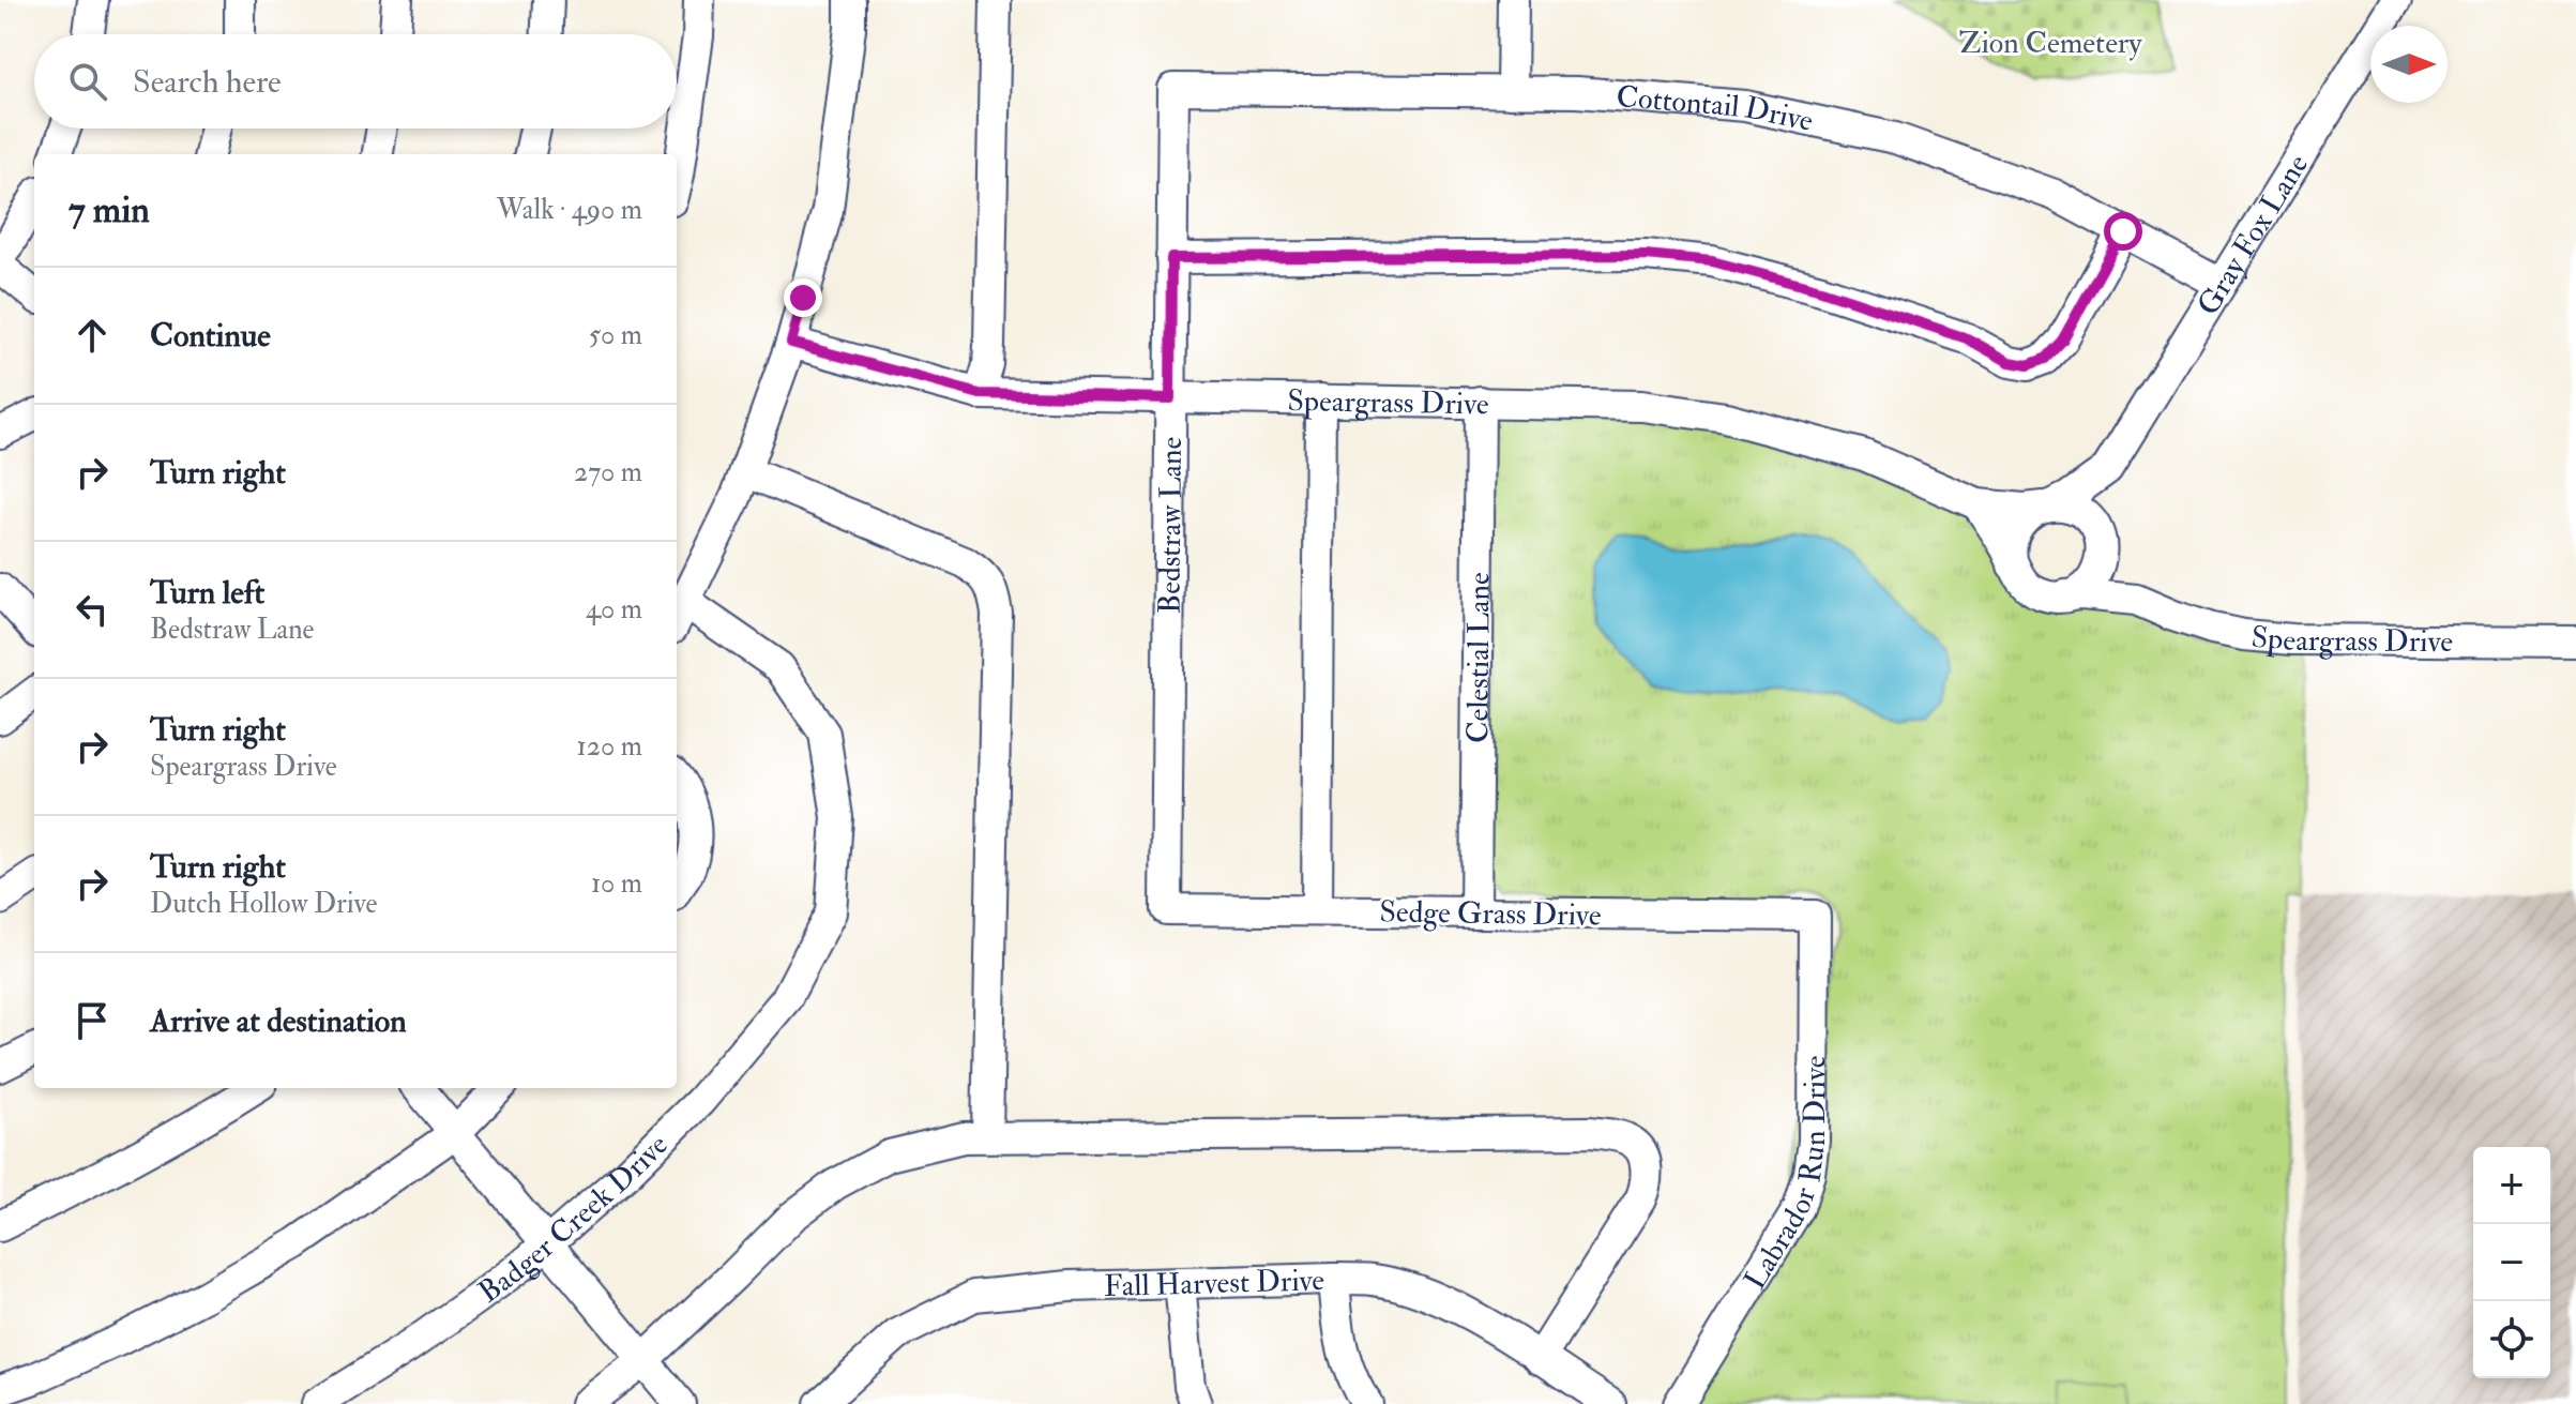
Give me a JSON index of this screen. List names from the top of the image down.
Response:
{
  "streets": {
    "street": [
      "Cottontail Drive",
      "Gray Fox Lane",
      "Speargrass Drive",
      "Bedstraw Lane",
      "Celestial Lane",
      "Sedge Grass Drive",
      "Labrador Run Drive",
      "Badger Creek Drive",
      "Fall Harvest Drive"
    ]
  },
  "crossings": [
    ["Cottontail Drive", "Gray Fox Lane"],
    ["Cottontail Drive", "Bedstraw Lane"],
    ["Gray Fox Lane", "Speargrass Drive"],
    ["Speargrass Drive", "Bedstraw Lane"],
    ["Speargrass Drive", "Celestial Lane"],
    ["Bedstraw Lane", "Sedge Grass Drive"],
    ["Celestial Lane", "Sedge Grass Drive"],
    ["Sedge Grass Drive", "Labrador Run Drive"]
  ],
  "parks": ["Zion Cemetery"],
  "north": "right",
  "page": {
    "search": "Search here",
    "heading": ["7 min", "Walk · 490 m"],
    "list": [
      ["Continue", "50 m"],
      ["Turn right", "270 m"],
      ["Turn left", "Bedstraw Lane", "40 m"],
      ["Turn right", "Speargrass Drive", "120 m"],
      ["Turn right", "Dutch Hollow Drive", "10 m"],
      "Arrive at destination"
    ],
    "map_buttons": ["+", "−"]
  }
}
